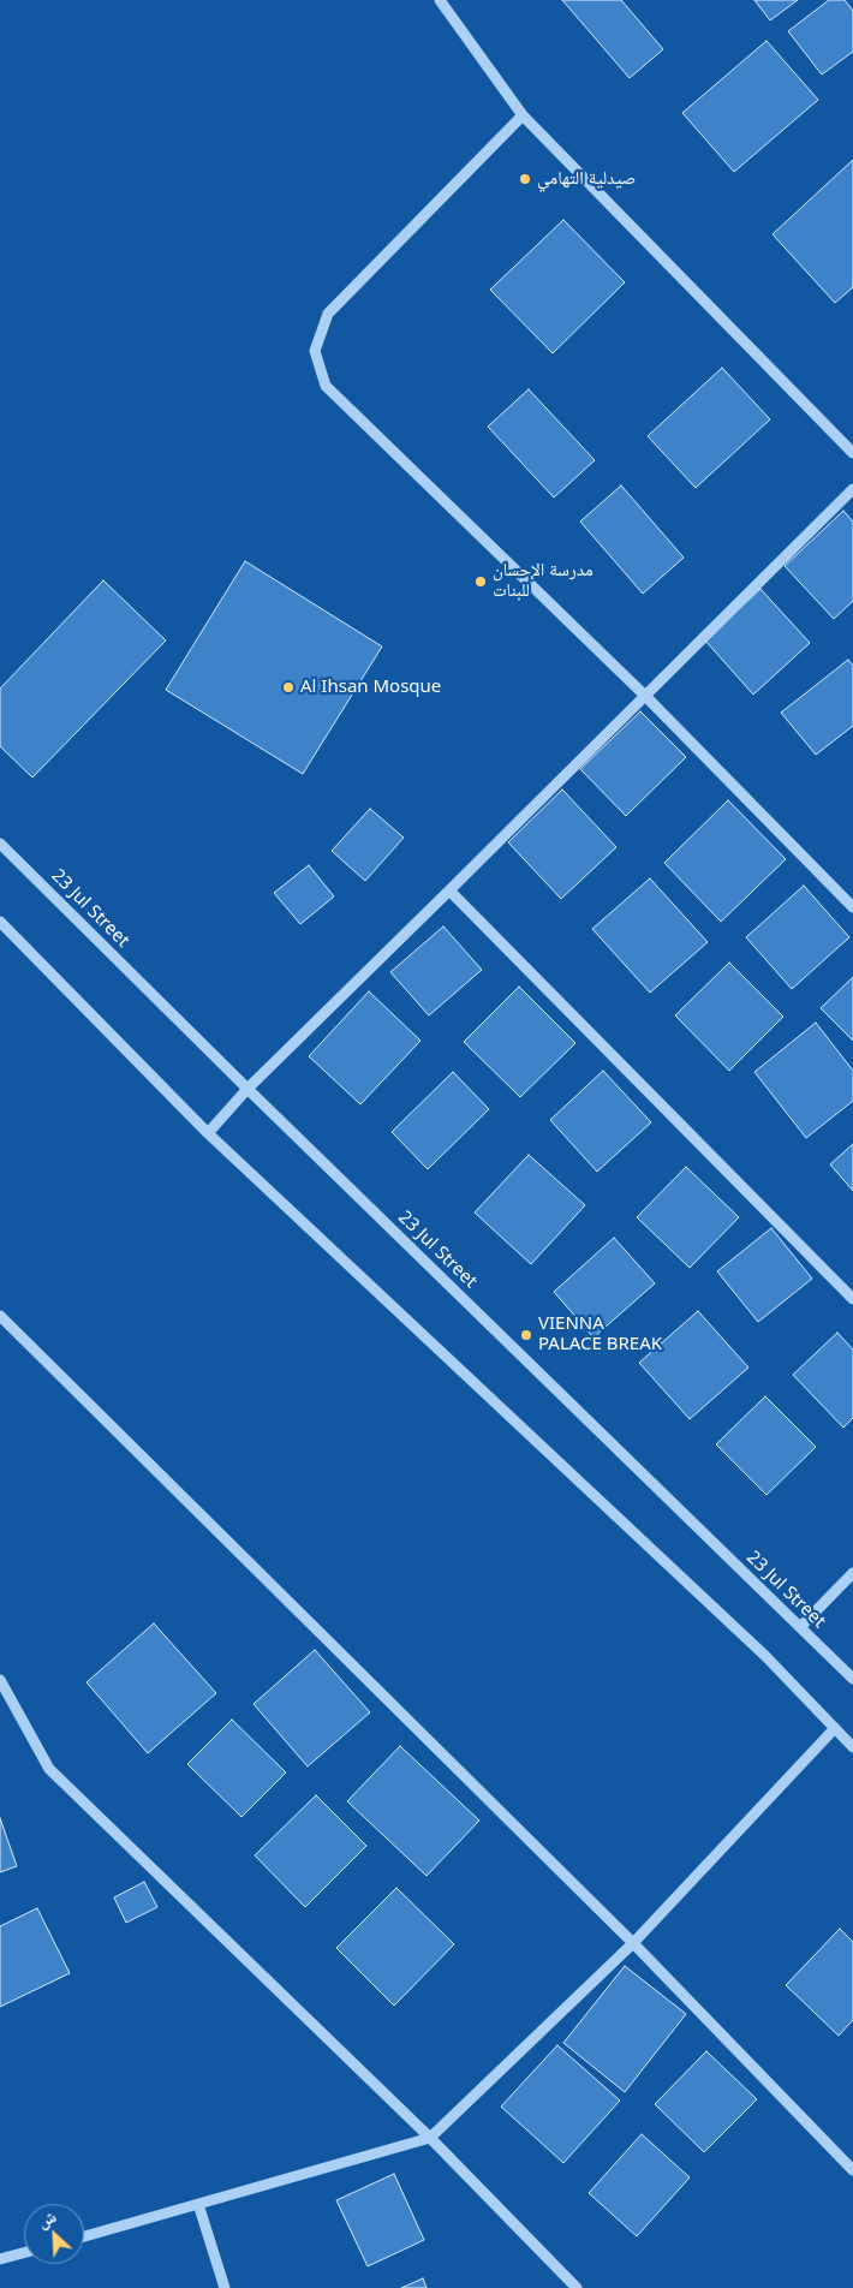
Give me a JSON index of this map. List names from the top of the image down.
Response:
{
  "streets": {
    "street": ["23 Jul Street"]
  },
  "places": [
    "صيدلية التهامي",
    "مدرسة الإحسان للبنات",
    "Al Ihsan Mosque",
    "VIENNA PALACE BREAK"
  ],
  "north": "top left"
}
